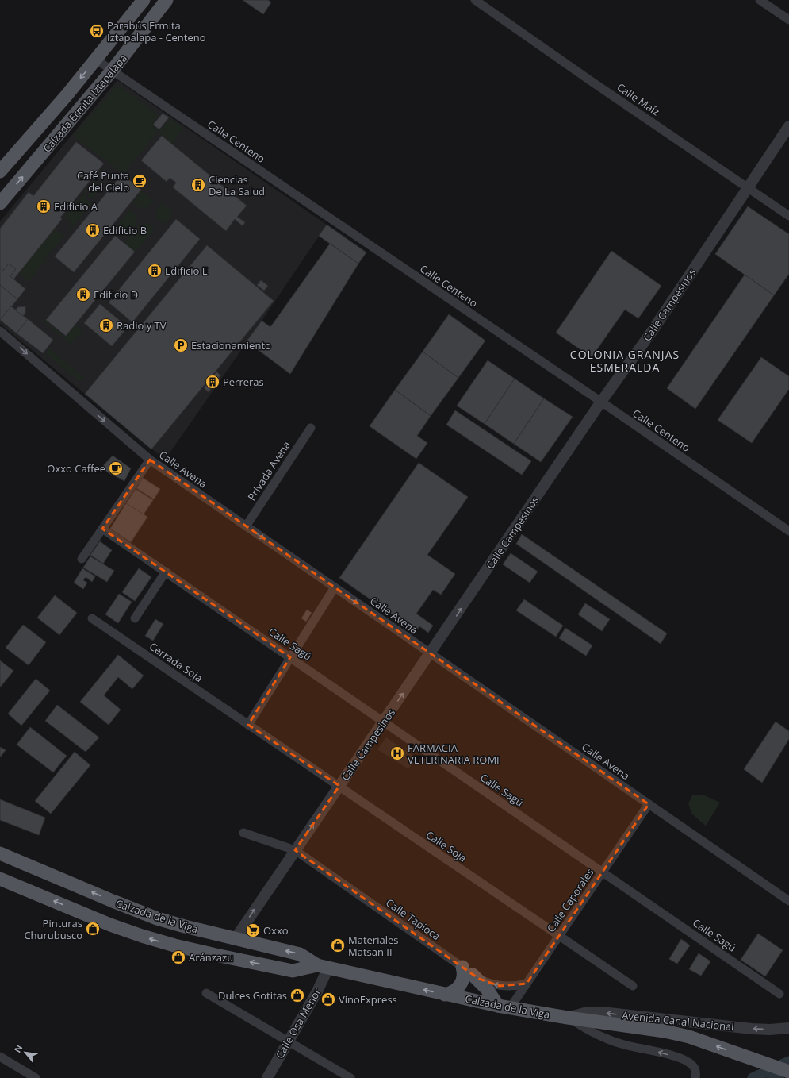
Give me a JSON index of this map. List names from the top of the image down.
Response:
{
  "streets": {
    "main road": ["Calzada Ermita Iztapalapa", "Calzada de la Viga"],
    "street": [
      "Calle Maíz",
      "Calle Centeno",
      "Calle Campesinos",
      "Calle Avena",
      "Privada Avena",
      "Calle Sagú",
      "Cerrada Soja",
      "Calle Soja",
      "Calle Caporales",
      "Calle Tapioca",
      "Avenida Canal Nacional",
      "Calle Osa Menor"
    ]
  },
  "crossings": [
    ["Calle Maíz", "Calle Campesinos"],
    ["Calzada Ermita Iztapalapa", "Calle Centeno"],
    ["Calle Centeno", "Calle Campesinos"],
    ["Calle Campesinos", "Calle Avena"],
    ["Calle Campesinos", "Calle Sagú"],
    ["Calle Campesinos", "Calle Soja"],
    ["Calle Campesinos", "Calzada de la Viga"],
    ["Calle Campesinos", "Calle Tapioca"],
    ["Calle Avena", "Privada Avena"],
    ["Calle Avena", "Calle Caporales"],
    ["Calle Sagú", "Calle Caporales"],
    ["Cerrada Soja", "Calle Soja"],
    ["Calle Soja", "Calle Caporales"],
    ["Calle Caporales", "Calzada de la Viga"],
    ["Calle Caporales", "Calle Tapioca"],
    ["Calzada de la Viga", "Avenida Canal Nacional"],
    ["Calzada de la Viga", "Calle Osa Menor"]
  ],
  "one_way": [
    "Calle Campesinos",
    "Calle Avena",
    "Calzada de la Viga",
    "Avenida Canal Nacional"
  ],
  "districts": ["COLONIA GRANJAS ESMERALDA"],
  "places": {
    "bus stop": ["Parabús Ermita Iztapalapa - Centeno"],
    "cafe": ["Café Punta del Cielo", "Oxxo Caffee"],
    "building": [
      "Ciencias De La Salud",
      "Edificio A",
      "Edificio B",
      "Edificio E",
      "Edificio D",
      "Radio y TV",
      "Perreras"
    ],
    "parking": ["Estacionamiento"],
    "hospital": ["FARMACIA VETERINARIA ROMI"],
    "shop": [
      "Pinturas Churubusco",
      "Materiales Matsan II",
      "Aránzazu",
      "Dulces Gotitas",
      "VinoExpress"
    ],
    "supermarket": ["Oxxo"]
  },
  "north": "top left"
}
